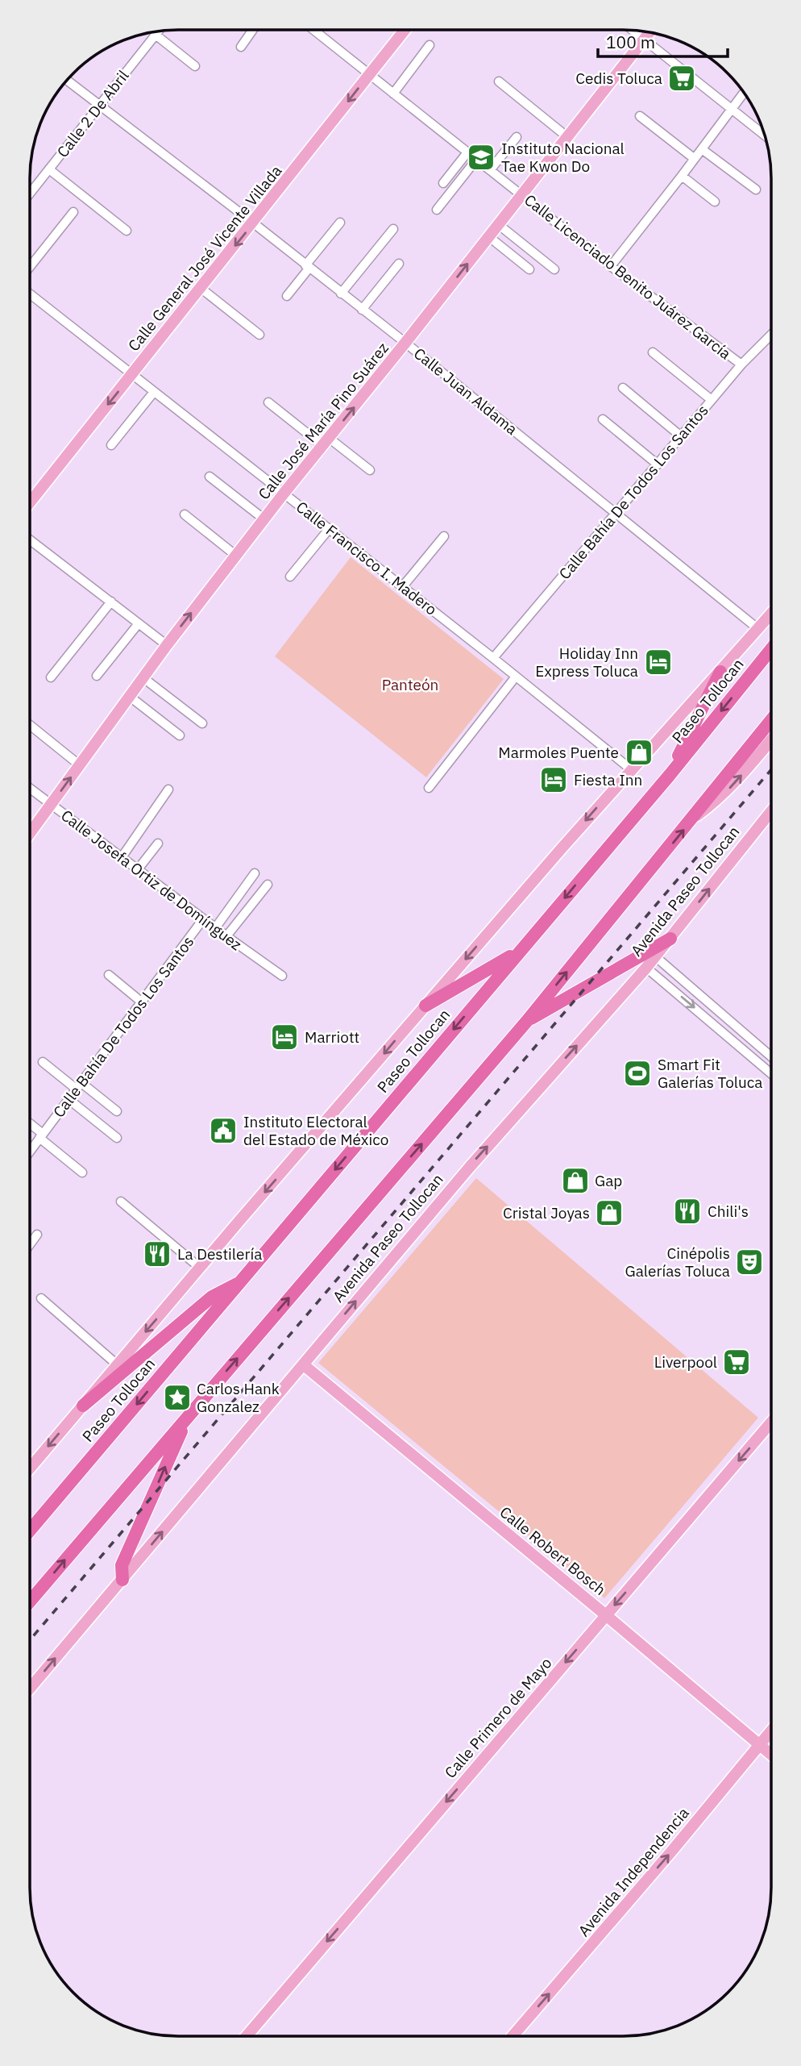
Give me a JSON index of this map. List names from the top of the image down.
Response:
{
  "streets": {
    "highway": ["Paseo Tollocan"],
    "main road": [
      "Calle General José Vicente Villada",
      "Calle José María Pino Suárez",
      "Avenida Paseo Tollocan",
      "Calle Robert Bosch",
      "Calle Primero de Mayo",
      "Avenida Independencia"
    ],
    "street": [
      "Calle 2 De Abril",
      "Calle Licenciado Benito Juárez García",
      "Calle Juan Aldama",
      "Calle Bahía De Todos Los Santos",
      "Calle Francisco I. Madero",
      "Calle Josefa Ortiz de Domínguez"
    ]
  },
  "crossings": [
    ["Calle 2 De Abril", "Calle Juan Aldama"],
    ["Calle General José Vicente Villada", "Calle Licenciado Benito Juárez García"],
    ["Calle General José Vicente Villada", "Calle Juan Aldama"],
    ["Calle General José Vicente Villada", "Calle Francisco I. Madero"],
    ["Calle Licenciado Benito Juárez García", "Calle José María Pino Suárez"],
    ["Calle Licenciado Benito Juárez García", "Calle Bahía De Todos Los Santos"],
    ["Calle Juan Aldama", "Calle José María Pino Suárez"],
    ["Calle Juan Aldama", "Calle Bahía De Todos Los Santos"],
    ["Calle José María Pino Suárez", "Calle Francisco I. Madero"],
    ["Calle José María Pino Suárez", "Calle Josefa Ortiz de Domínguez"],
    ["Calle Bahía De Todos Los Santos", "Calle Francisco I. Madero"],
    ["Calle Bahía De Todos Los Santos", "Calle Josefa Ortiz de Domínguez"],
    ["Avenida Paseo Tollocan", "Calle Robert Bosch"],
    ["Calle Robert Bosch", "Calle Primero de Mayo"],
    ["Calle Robert Bosch", "Avenida Independencia"]
  ],
  "one_way": [
    "Calle General José Vicente Villada",
    "Calle José María Pino Suárez",
    "Avenida Paseo Tollocan",
    "Calle Primero de Mayo",
    "Avenida Independencia"
  ],
  "parks": ["Panteón"],
  "places": {
    "supermarket": ["Cedis Toluca", "Liverpool"],
    "school or university": ["Instituto Nacional Tae Kwon Do"],
    "hotel": ["Holiday Inn Express Toluca", "Fiesta Inn", "Marriott"],
    "shop": ["Marmoles Puente", "Gap", "Cristal Joyas"],
    "sports": ["Smart Fit Galerías Toluca"],
    "public building": ["Instituto Electoral del Estado de México"],
    "restaurant": ["Chili's", "La Destilería"],
    "theatre": ["Cinépolis Galerías Toluca"],
    "place": ["Carlos Hank Gonzalez"]
  },
  "scale_bar": "100 m"
}
